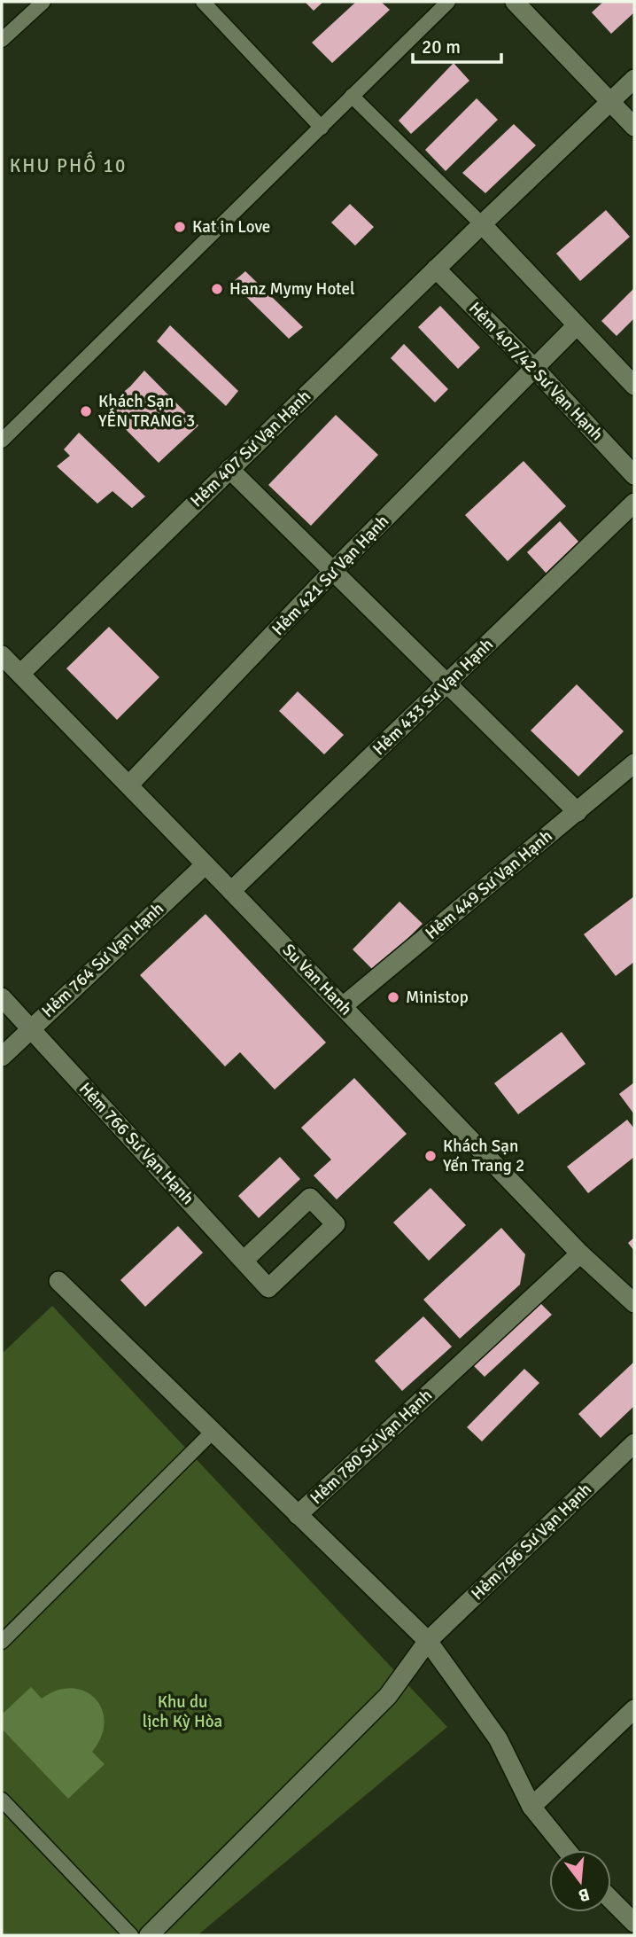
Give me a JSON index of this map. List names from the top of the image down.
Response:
{
  "streets": {
    "street": [
      "Hẻm 407/42 Sư Vạn Hạnh",
      "Hẻm 407 Sư Vạn Hạnh",
      "Hẻm 421 Sư Vạn Hạnh",
      "Hẻm 433 Sư Vạn Hạnh",
      "Hẻm 449 Sư Vạn Hạnh",
      "Hẻm 764 Sư Vạn Hạnh",
      "Su Van Hanh",
      "Hẻm 766 Sư Vạn Hạnh",
      "Hẻm 780 Sư Vạn Hạnh",
      "Hẻm 796 Sư Vạn Hạnh"
    ]
  },
  "crossings": [
    ["Hẻm 407/42 Sư Vạn Hạnh", "Hẻm 407 Sư Vạn Hạnh"],
    ["Hẻm 407/42 Sư Vạn Hạnh", "Hẻm 421 Sư Vạn Hạnh"],
    ["Hẻm 407 Sư Vạn Hạnh", "Su Van Hanh"],
    ["Hẻm 421 Sư Vạn Hạnh", "Su Van Hanh"],
    ["Hẻm 433 Sư Vạn Hạnh", "Su Van Hanh"],
    ["Hẻm 449 Sư Vạn Hạnh", "Su Van Hanh"],
    ["Hẻm 764 Sư Vạn Hạnh", "Su Van Hanh"],
    ["Hẻm 764 Sư Vạn Hạnh", "Hẻm 766 Sư Vạn Hạnh"],
    ["Su Van Hanh", "Hẻm 780 Sư Vạn Hạnh"]
  ],
  "districts": ["KHU PHỐ 10"],
  "parks": ["Khu du lịch Kỳ Hòa"],
  "places": [
    "Kat in Love",
    "Hanz Mymy Hotel",
    "Khách Sạn YẾN TRANG 3",
    "Ministop",
    "Khách Sạn Yến Trang 2"
  ],
  "scale_bar": "20 m",
  "north": "bottom"
}
